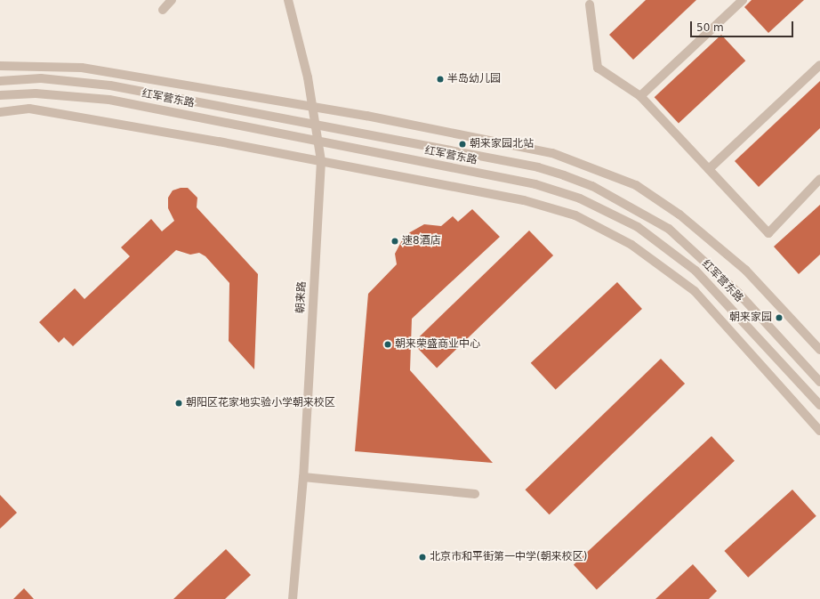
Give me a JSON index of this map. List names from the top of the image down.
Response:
{
  "streets": {
    "street": ["红军营东路", "朝来路"]
  },
  "crossings": [
    ["红军营东路", "朝来路"]
  ],
  "places": [
    "半岛幼儿园",
    "朝来家园北站",
    "速8酒店",
    "朝来家园",
    "朝来荣盛商业中心",
    "朝阳区花家地实验小学朝来校区",
    "北京市和平街第一中学(朝来校区)"
  ],
  "scale_bar": "50 m"
}
